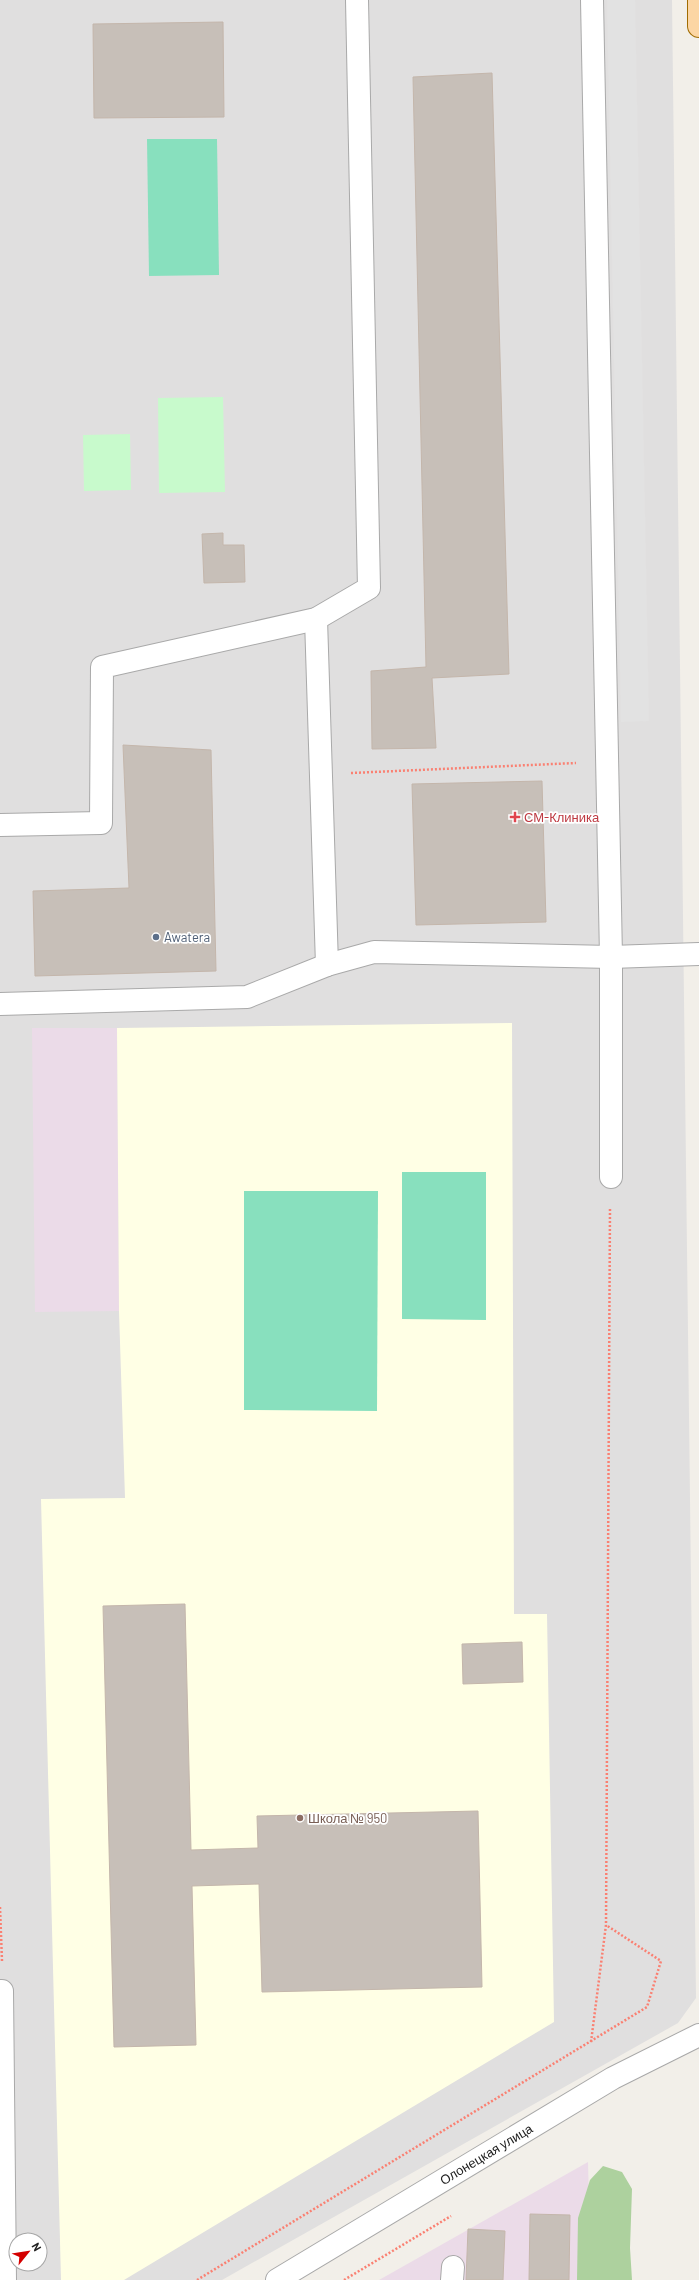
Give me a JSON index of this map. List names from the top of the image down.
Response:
{
  "streets": {
    "street": ["Олонецкая улица"]
  },
  "places": {
    "health": ["СМ-Клиника"],
    "other": ["Awatera", "Школа № 950"]
  },
  "north": "top right"
}
